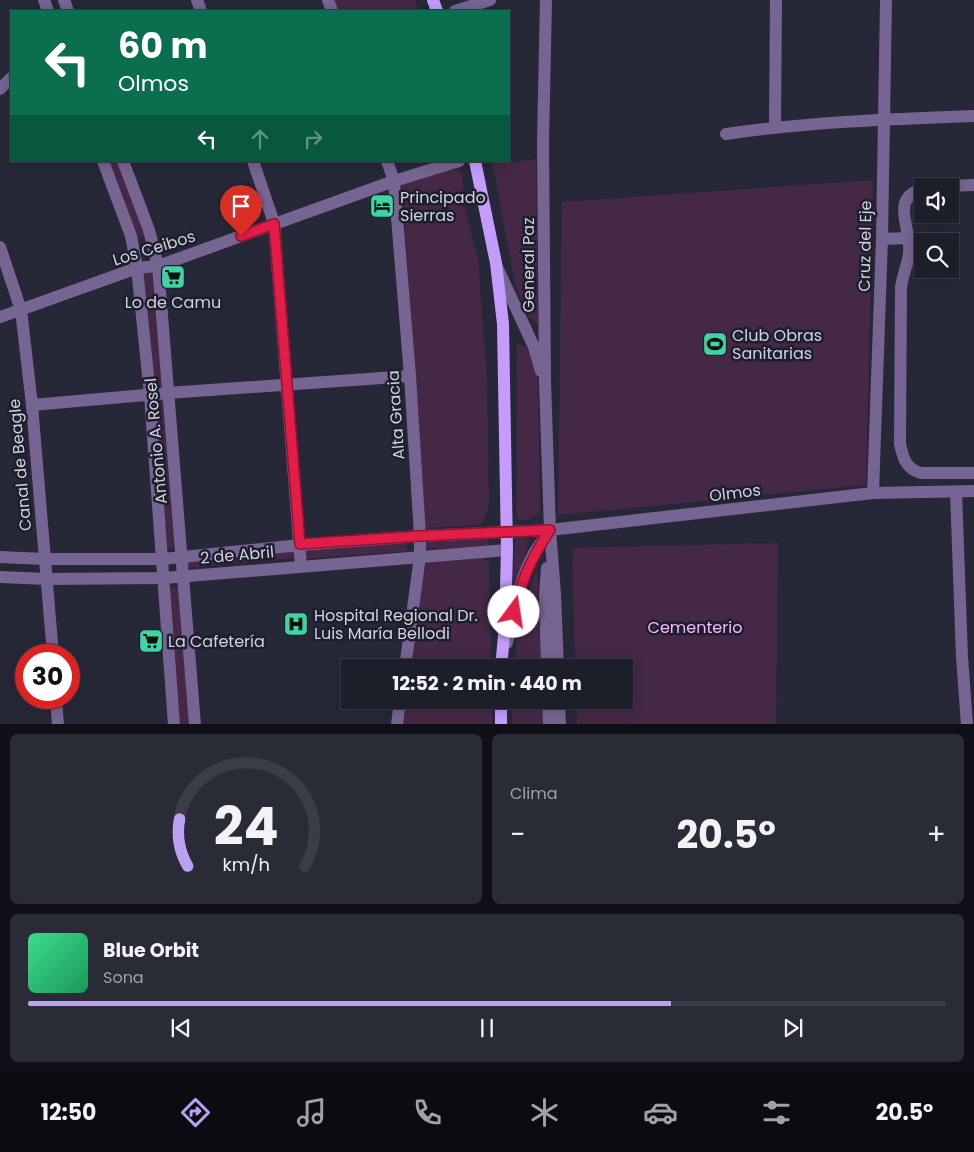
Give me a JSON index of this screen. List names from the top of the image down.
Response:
{
  "streets": {
    "street": [
      "Cruz del Eje",
      "Los Ceibos",
      "General Paz",
      "Alta Gracia",
      "Antonio A. Rosel",
      "Canal de Beagle",
      "Olmos",
      "2 de Abril"
    ]
  },
  "crossings": [
    ["Cruz del Eje", "Olmos"],
    ["Los Ceibos", "Alta Gracia"],
    ["Los Ceibos", "Antonio A. Rosel"],
    ["Los Ceibos", "Canal de Beagle"],
    ["General Paz", "Olmos"],
    ["Alta Gracia", "2 de Abril"],
    ["Antonio A. Rosel", "2 de Abril"],
    ["Canal de Beagle", "2 de Abril"],
    ["Olmos", "2 de Abril"]
  ],
  "parks": ["Cementerio"],
  "places": {
    "hotel": ["Principado Sierras"],
    "supermarket": ["Lo de Camu", "La Cafetería"],
    "sports": ["Club Obras Sanitarias"],
    "hospital": ["Hospital Regional Dr. Luis María Bellodi"]
  },
  "page": {
    "turn": ["60 m", "Olmos"],
    "limit": "30",
    "trip": "12:52 · 2 min · 440 m",
    "tile": "Clima",
    "heat": ["−", "20.5°", "+"],
    "song": ["Blue Orbit", "Sona"],
    "tabs": ["12:50", "20.5°"],
    "gauge": ["24", "km/h"]
  }
}
